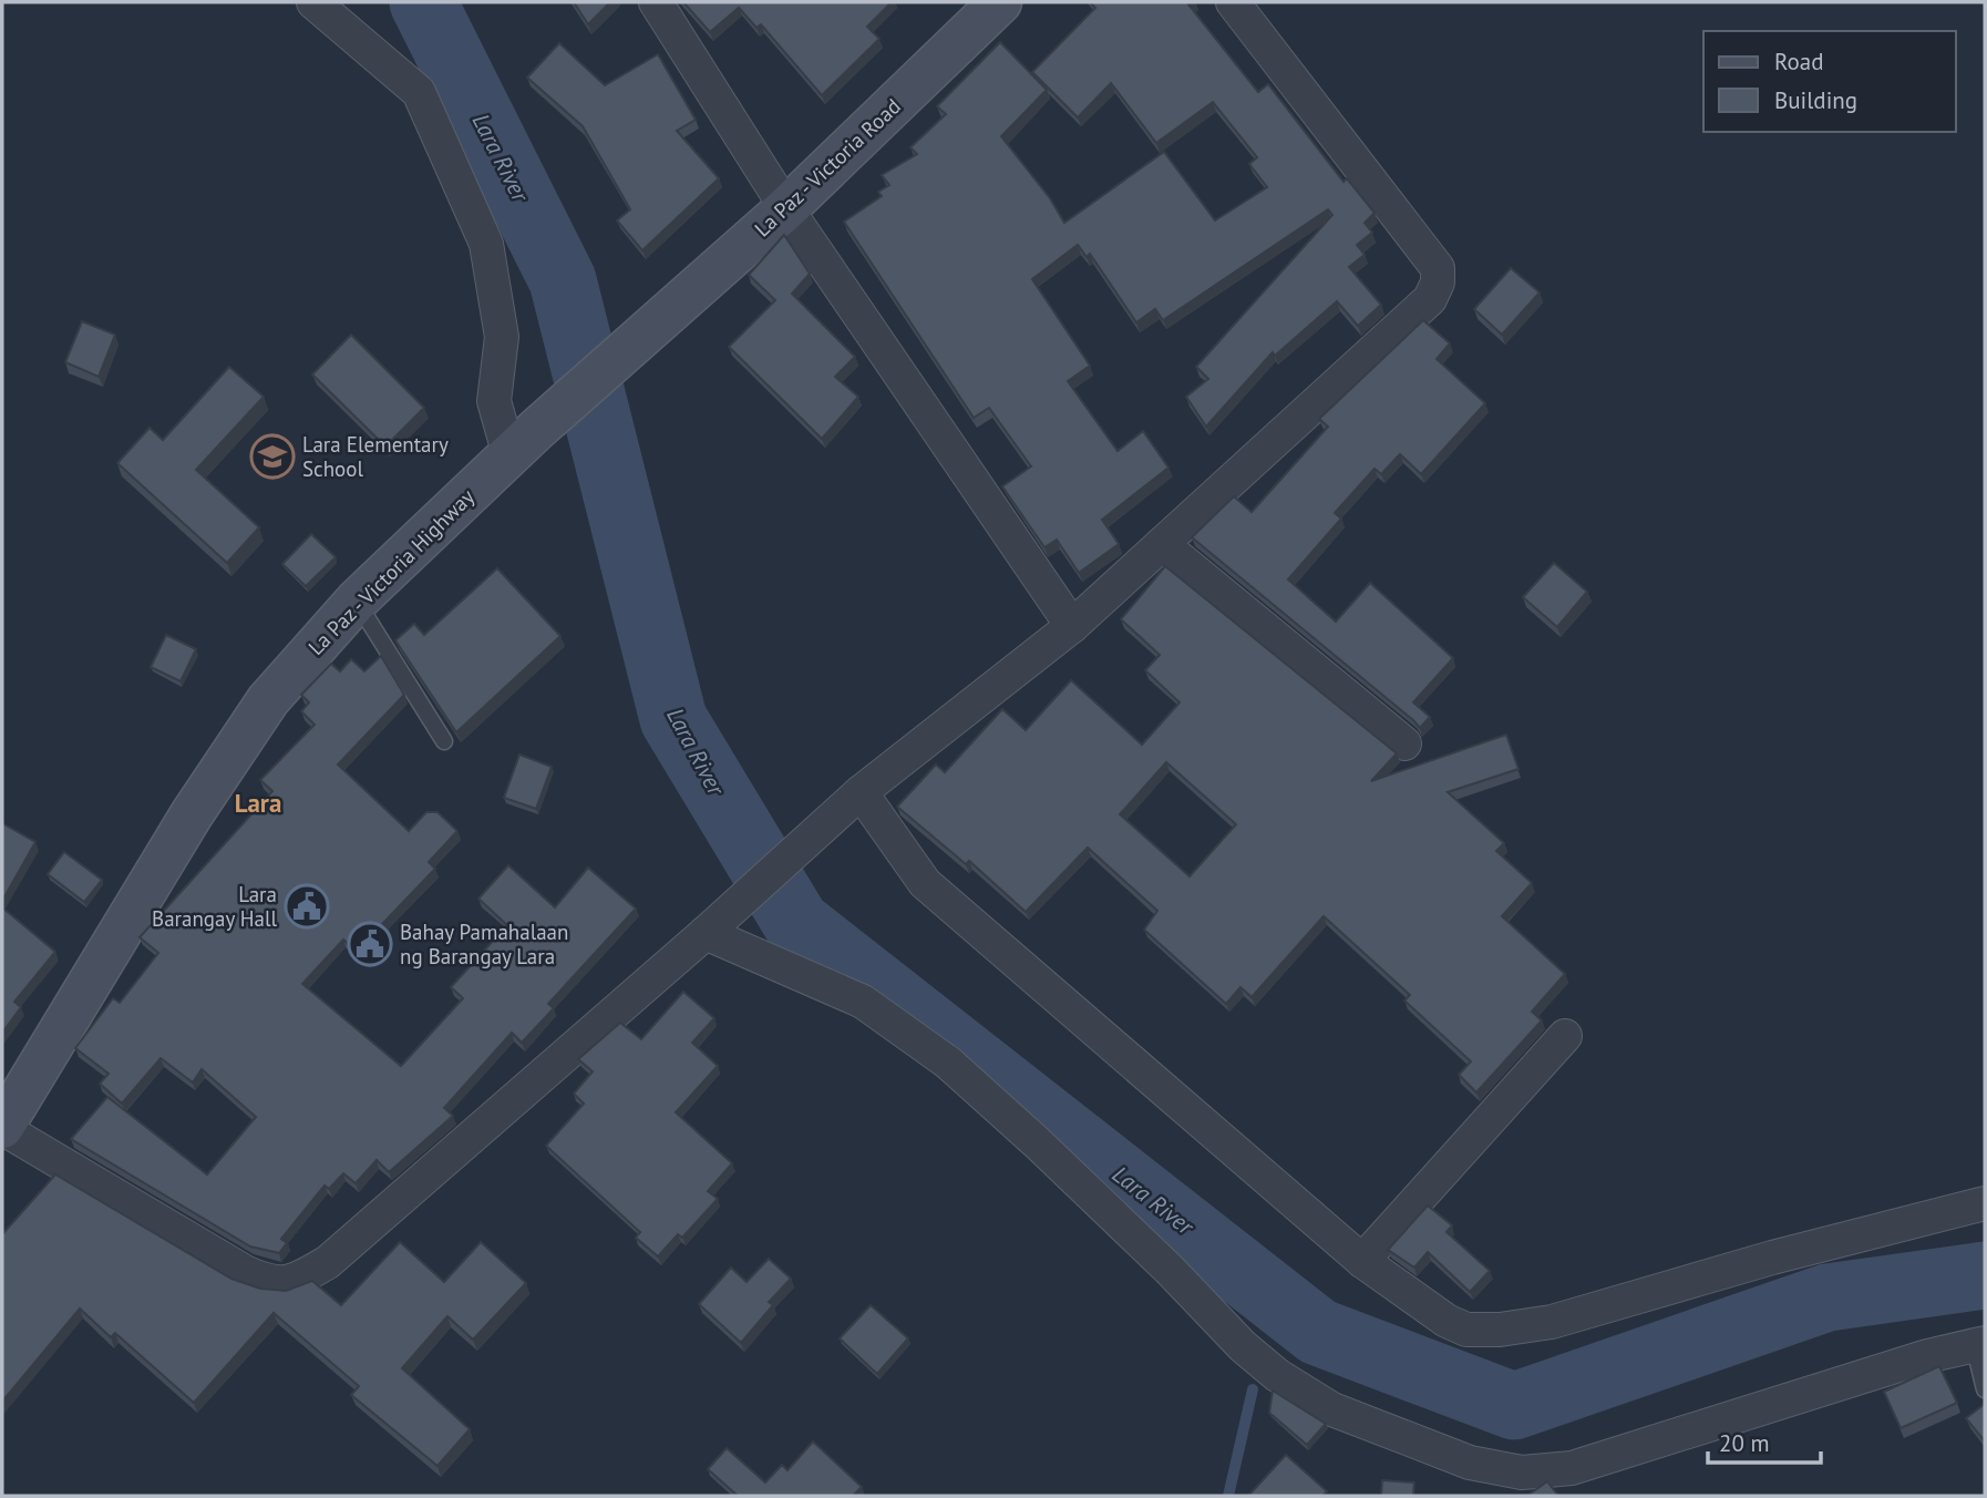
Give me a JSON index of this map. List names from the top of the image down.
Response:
{
  "streets": {
    "main road": ["La Paz - Victoria Road", "La Paz - Victoria Highway"]
  },
  "crossings": [
    ["La Paz - Victoria Road", "La Paz - Victoria Highway"]
  ],
  "districts": ["Lara"],
  "water": ["Lara River"],
  "places": {
    "school or university": ["Lara Elementary School"],
    "public building": ["Lara Barangay Hall", "Bahay Pamahalaan ng Barangay Lara"]
  },
  "legend": ["Road", "Building"],
  "scale_bar": "20 m"
}
